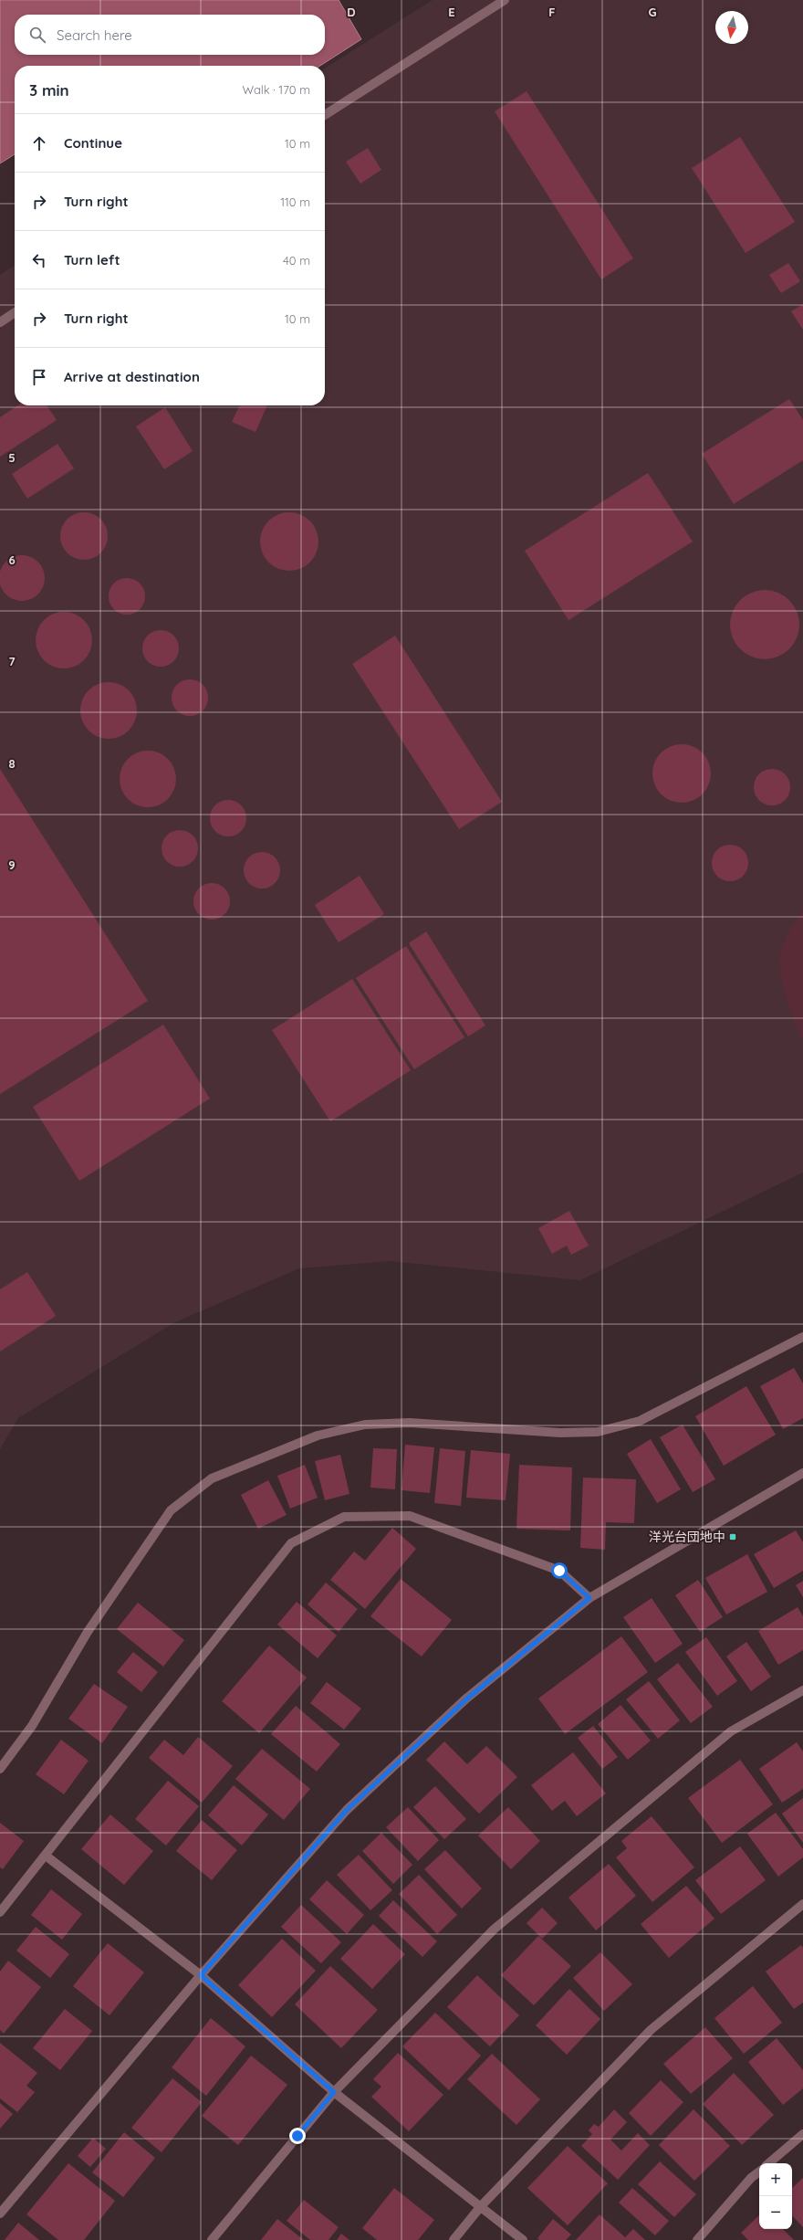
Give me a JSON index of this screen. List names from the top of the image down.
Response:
{
  "places": {
    "transit": ["洋光台団地中"]
  },
  "north": "bottom",
  "page": {
    "search": "Search here",
    "heading": ["3 min", "Walk · 170 m"],
    "list": [
      ["Continue", "10 m"],
      ["Turn right", "110 m"],
      ["Turn left", "40 m"],
      ["Turn right", "10 m"],
      "Arrive at destination"
    ],
    "map_buttons": ["+", "−"]
  },
  "grid": {
    "columns": [
      "D",
      "E",
      "F",
      "G"
    ],
    "rows": [
      "5",
      "6",
      "7",
      "8",
      "9"
    ]
  }
}
